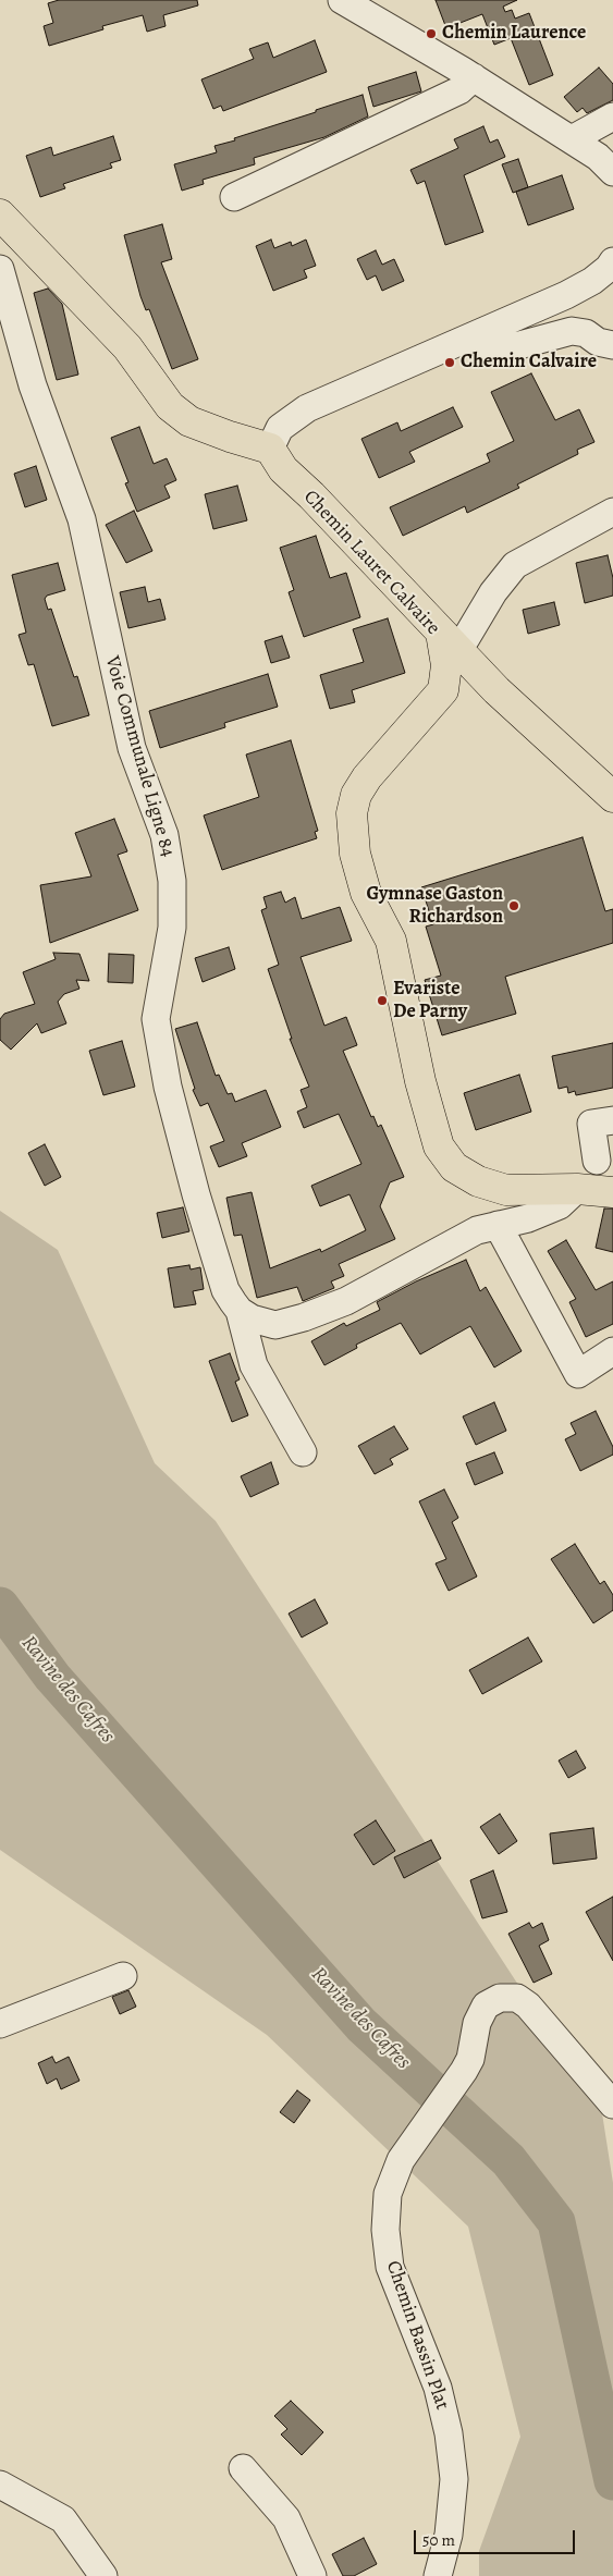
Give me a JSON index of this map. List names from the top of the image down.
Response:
{
  "streets": {
    "main road": ["Chemin Lauret Calvaire"],
    "street": ["Voie Communale Ligne 84", "Chemin Bassin Plat"]
  },
  "water": ["Ravine des Cafres"],
  "places": [
    "Chemin Laurence",
    "Chemin Calvaire",
    "Gymnase Gaston Richardson",
    "Evariste De Parny"
  ],
  "scale_bar": "50 m"
}
